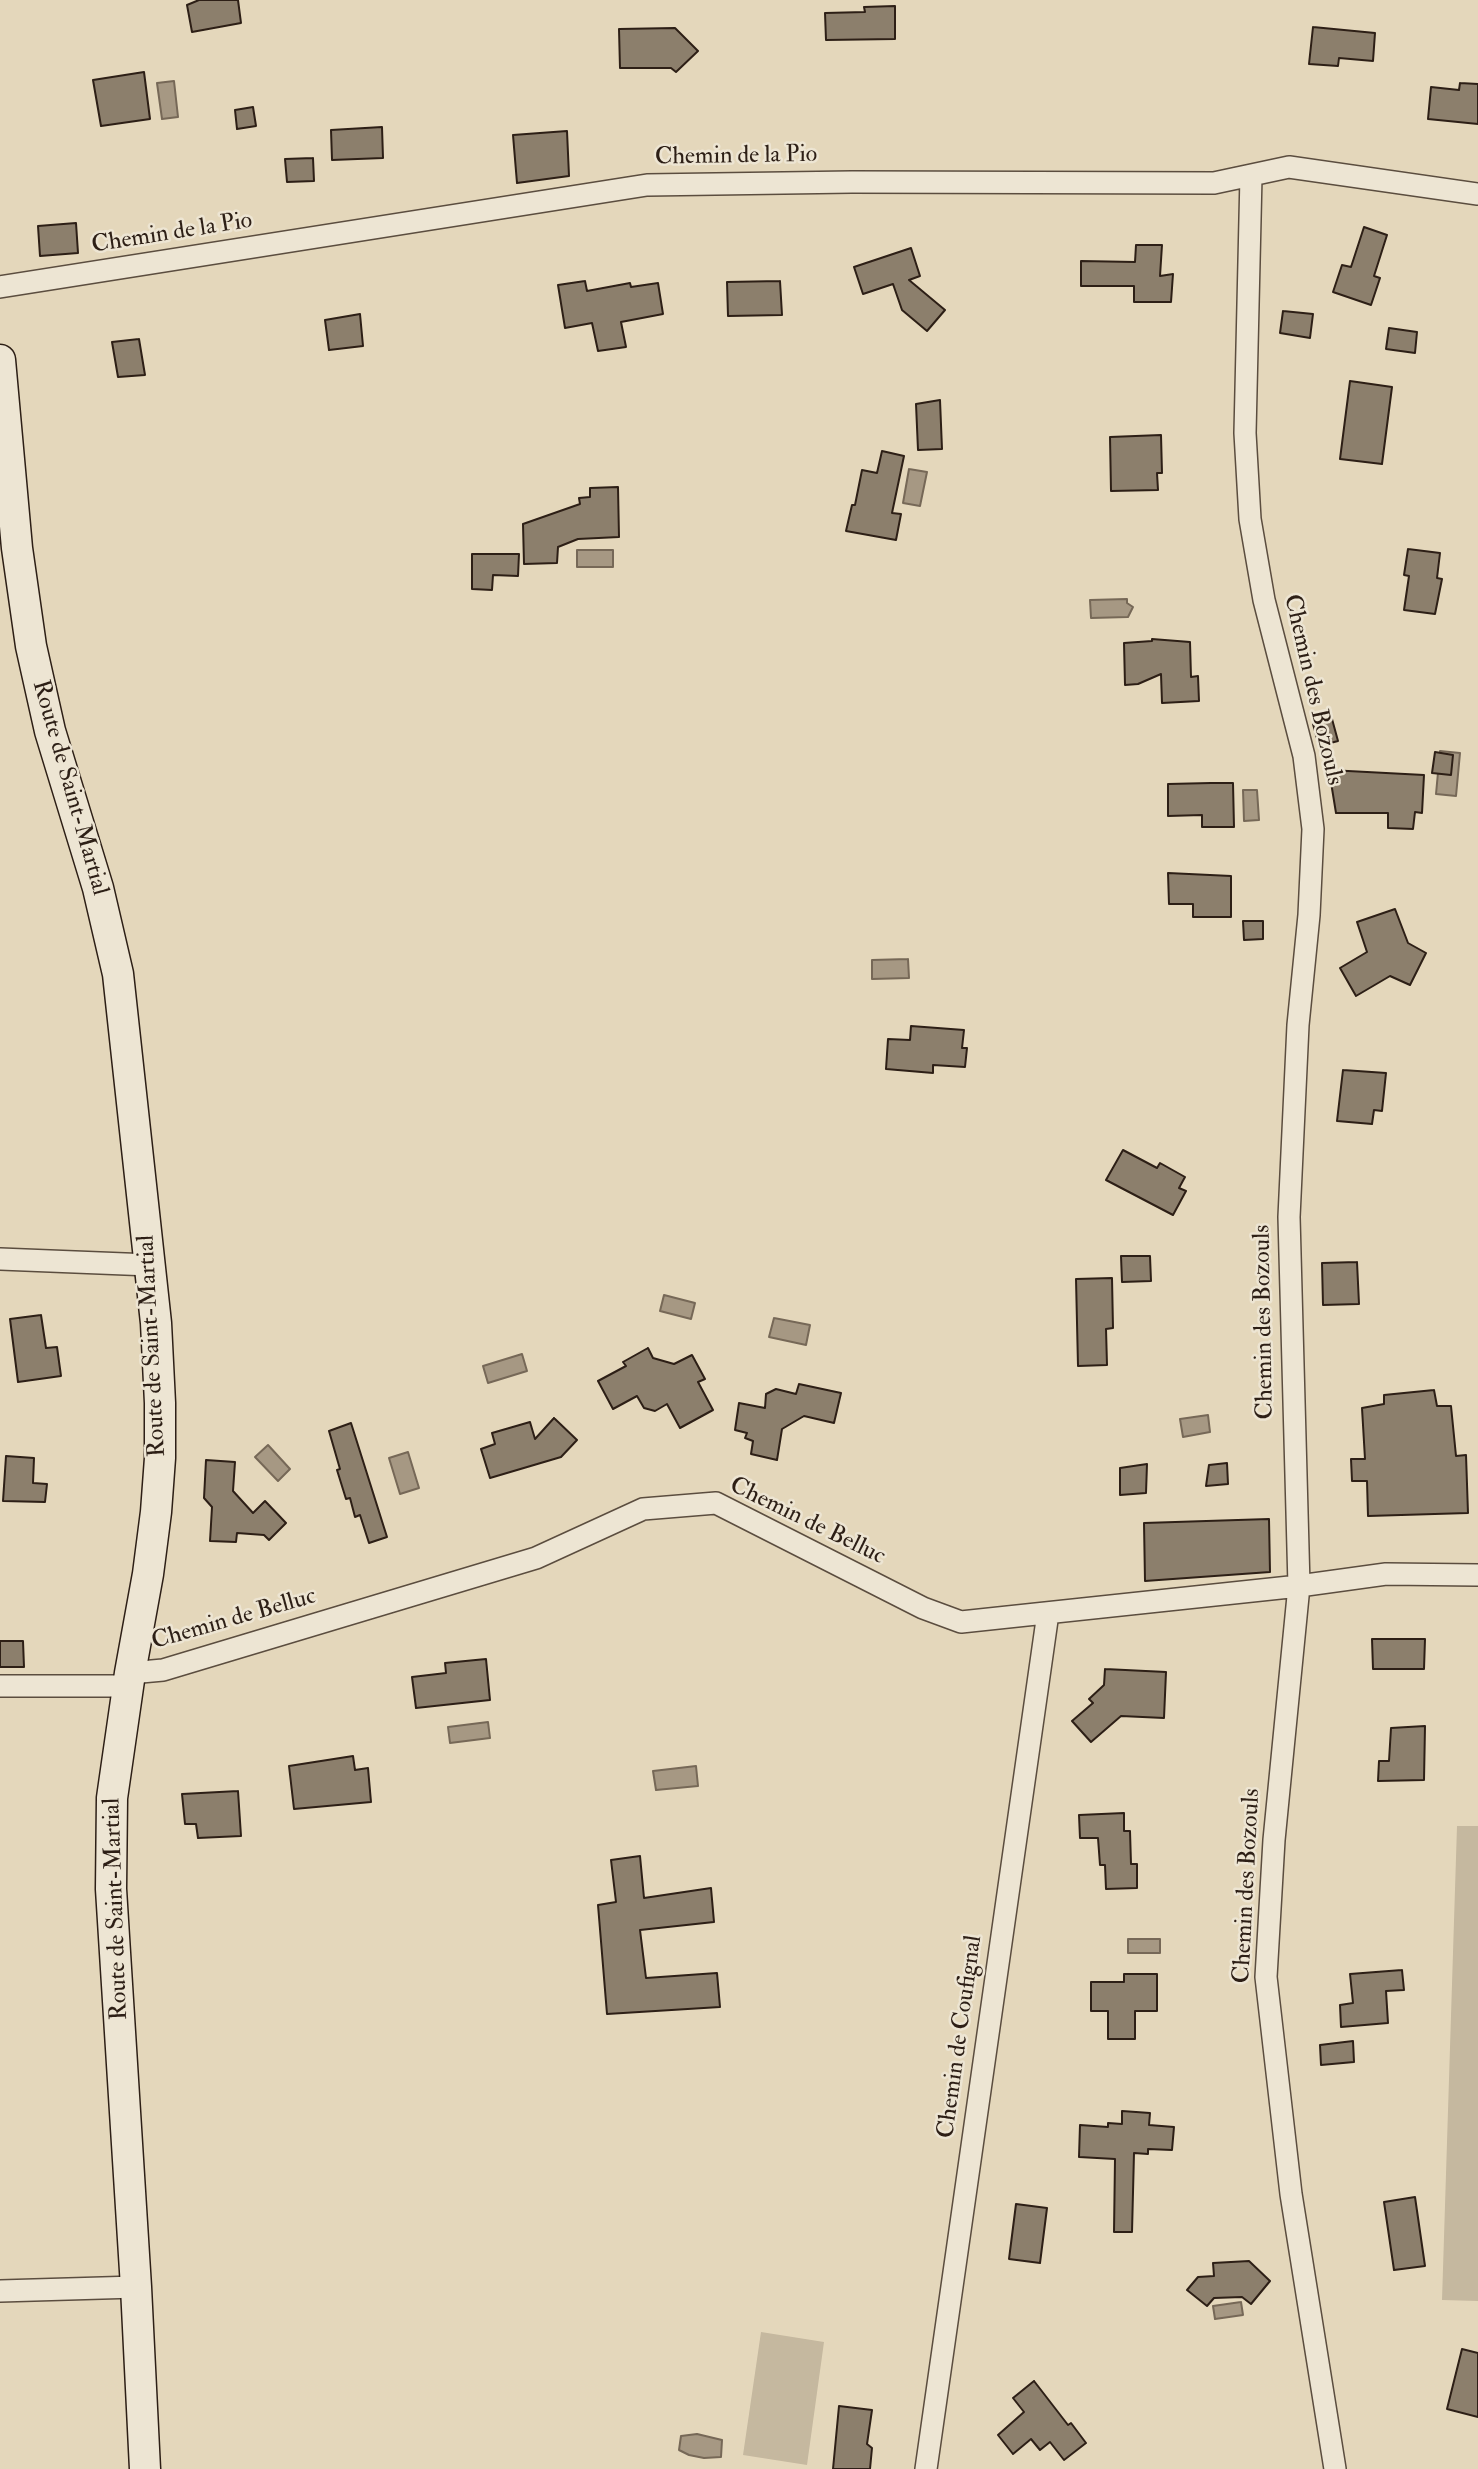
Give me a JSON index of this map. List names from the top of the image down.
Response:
{
  "streets": {
    "main road": ["Route de Saint-Martial"],
    "street": [
      "Chemin de la Pio",
      "Chemin des Bozouls",
      "Chemin de Belluc",
      "Chemin de Coufignal"
    ]
  },
  "crossings": [
    ["Chemin de la Pio", "Chemin des Bozouls"],
    ["Chemin des Bozouls", "Chemin de Belluc"],
    ["Route de Saint-Martial", "Chemin de Belluc"],
    ["Chemin de Belluc", "Chemin de Coufignal"]
  ]
}
